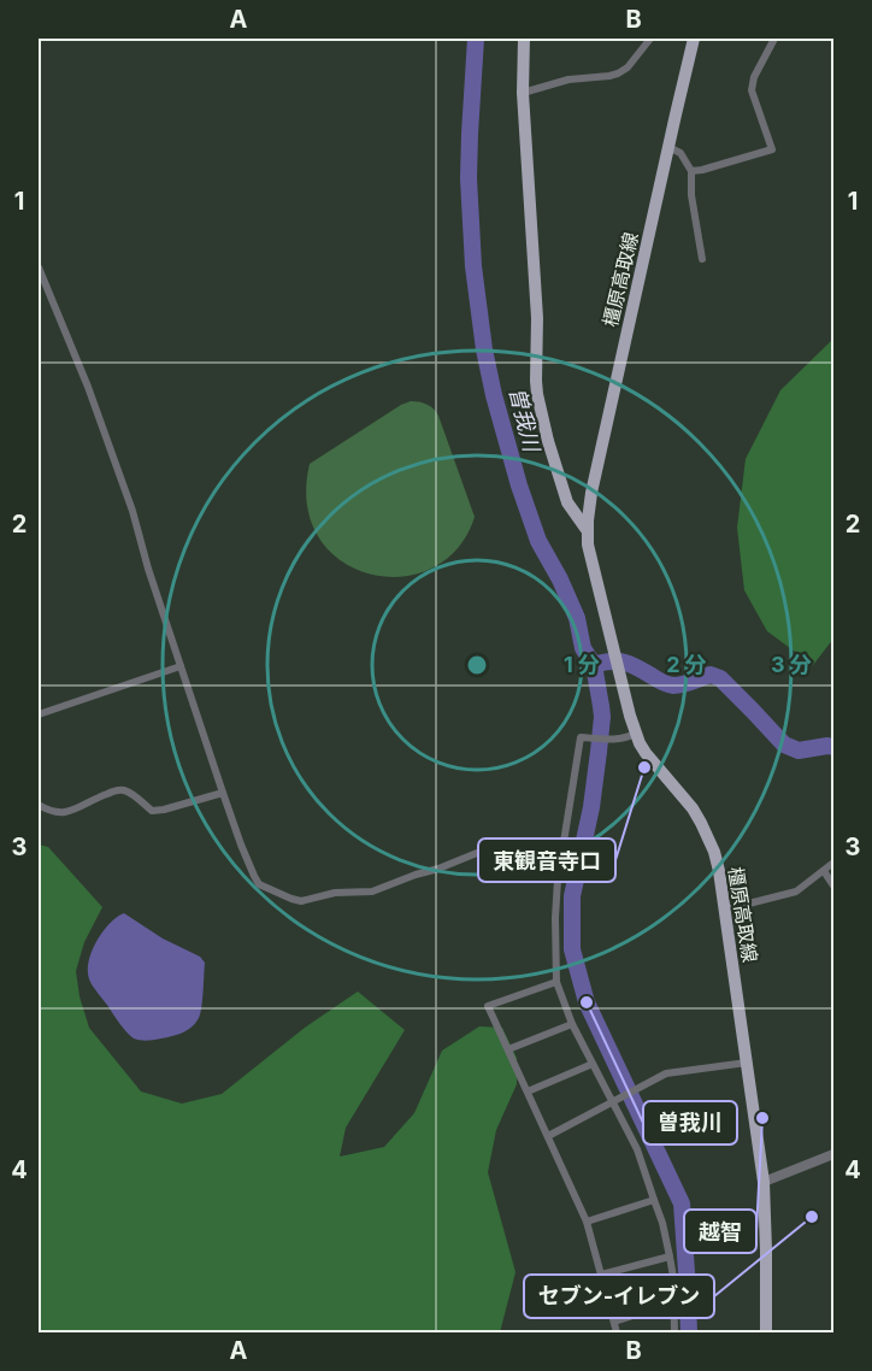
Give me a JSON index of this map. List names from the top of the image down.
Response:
{
  "streets": {
    "main road": ["橿原高取線"]
  },
  "water": ["曽我川"],
  "places": [
    "東観音寺口",
    "曽我川",
    "越智",
    "セブン-イレブン"
  ],
  "grid": {
    "columns": ["A", "B"],
    "rows": [
      "1",
      "2",
      "3",
      "4"
    ]
  },
  "rings": ["1 分", "2 分", "3 分"]
}
